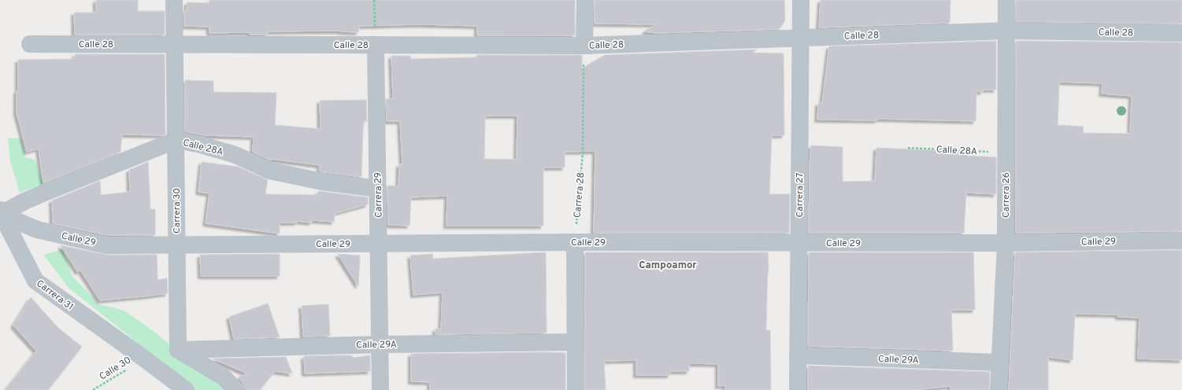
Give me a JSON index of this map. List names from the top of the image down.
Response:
{
  "streets": {
    "street": [
      "Calle 28",
      "Calle 28A",
      "Carrera 29",
      "Carrera 27",
      "Carrera 26",
      "Carrera 30",
      "Calle 29",
      "Carrera 31",
      "Calle 29A"
    ],
    "path": ["Carrera 28", "Calle 30"]
  },
  "crossings": [
    ["Calle 28", "Carrera 29"],
    ["Calle 28", "Carrera 28"],
    ["Calle 28", "Carrera 27"],
    ["Calle 28", "Carrera 26"],
    ["Calle 28", "Carrera 30"],
    ["Calle 28A", "Carrera 29"],
    ["Calle 28A", "Carrera 26"],
    ["Calle 28A", "Carrera 30"],
    ["Calle 28A", "Calle 29"],
    ["Calle 28A", "Carrera 31"],
    ["Carrera 29", "Calle 29"],
    ["Carrera 29", "Calle 29A"],
    ["Carrera 28", "Calle 29"],
    ["Carrera 27", "Calle 29"],
    ["Carrera 27", "Calle 29A"],
    ["Carrera 26", "Calle 29"],
    ["Carrera 26", "Calle 29A"],
    ["Carrera 30", "Calle 29"],
    ["Carrera 30", "Calle 29A"],
    ["Calle 29", "Carrera 31"],
    ["Carrera 31", "Calle 30"]
  ],
  "districts": ["Campoamor"]
}
